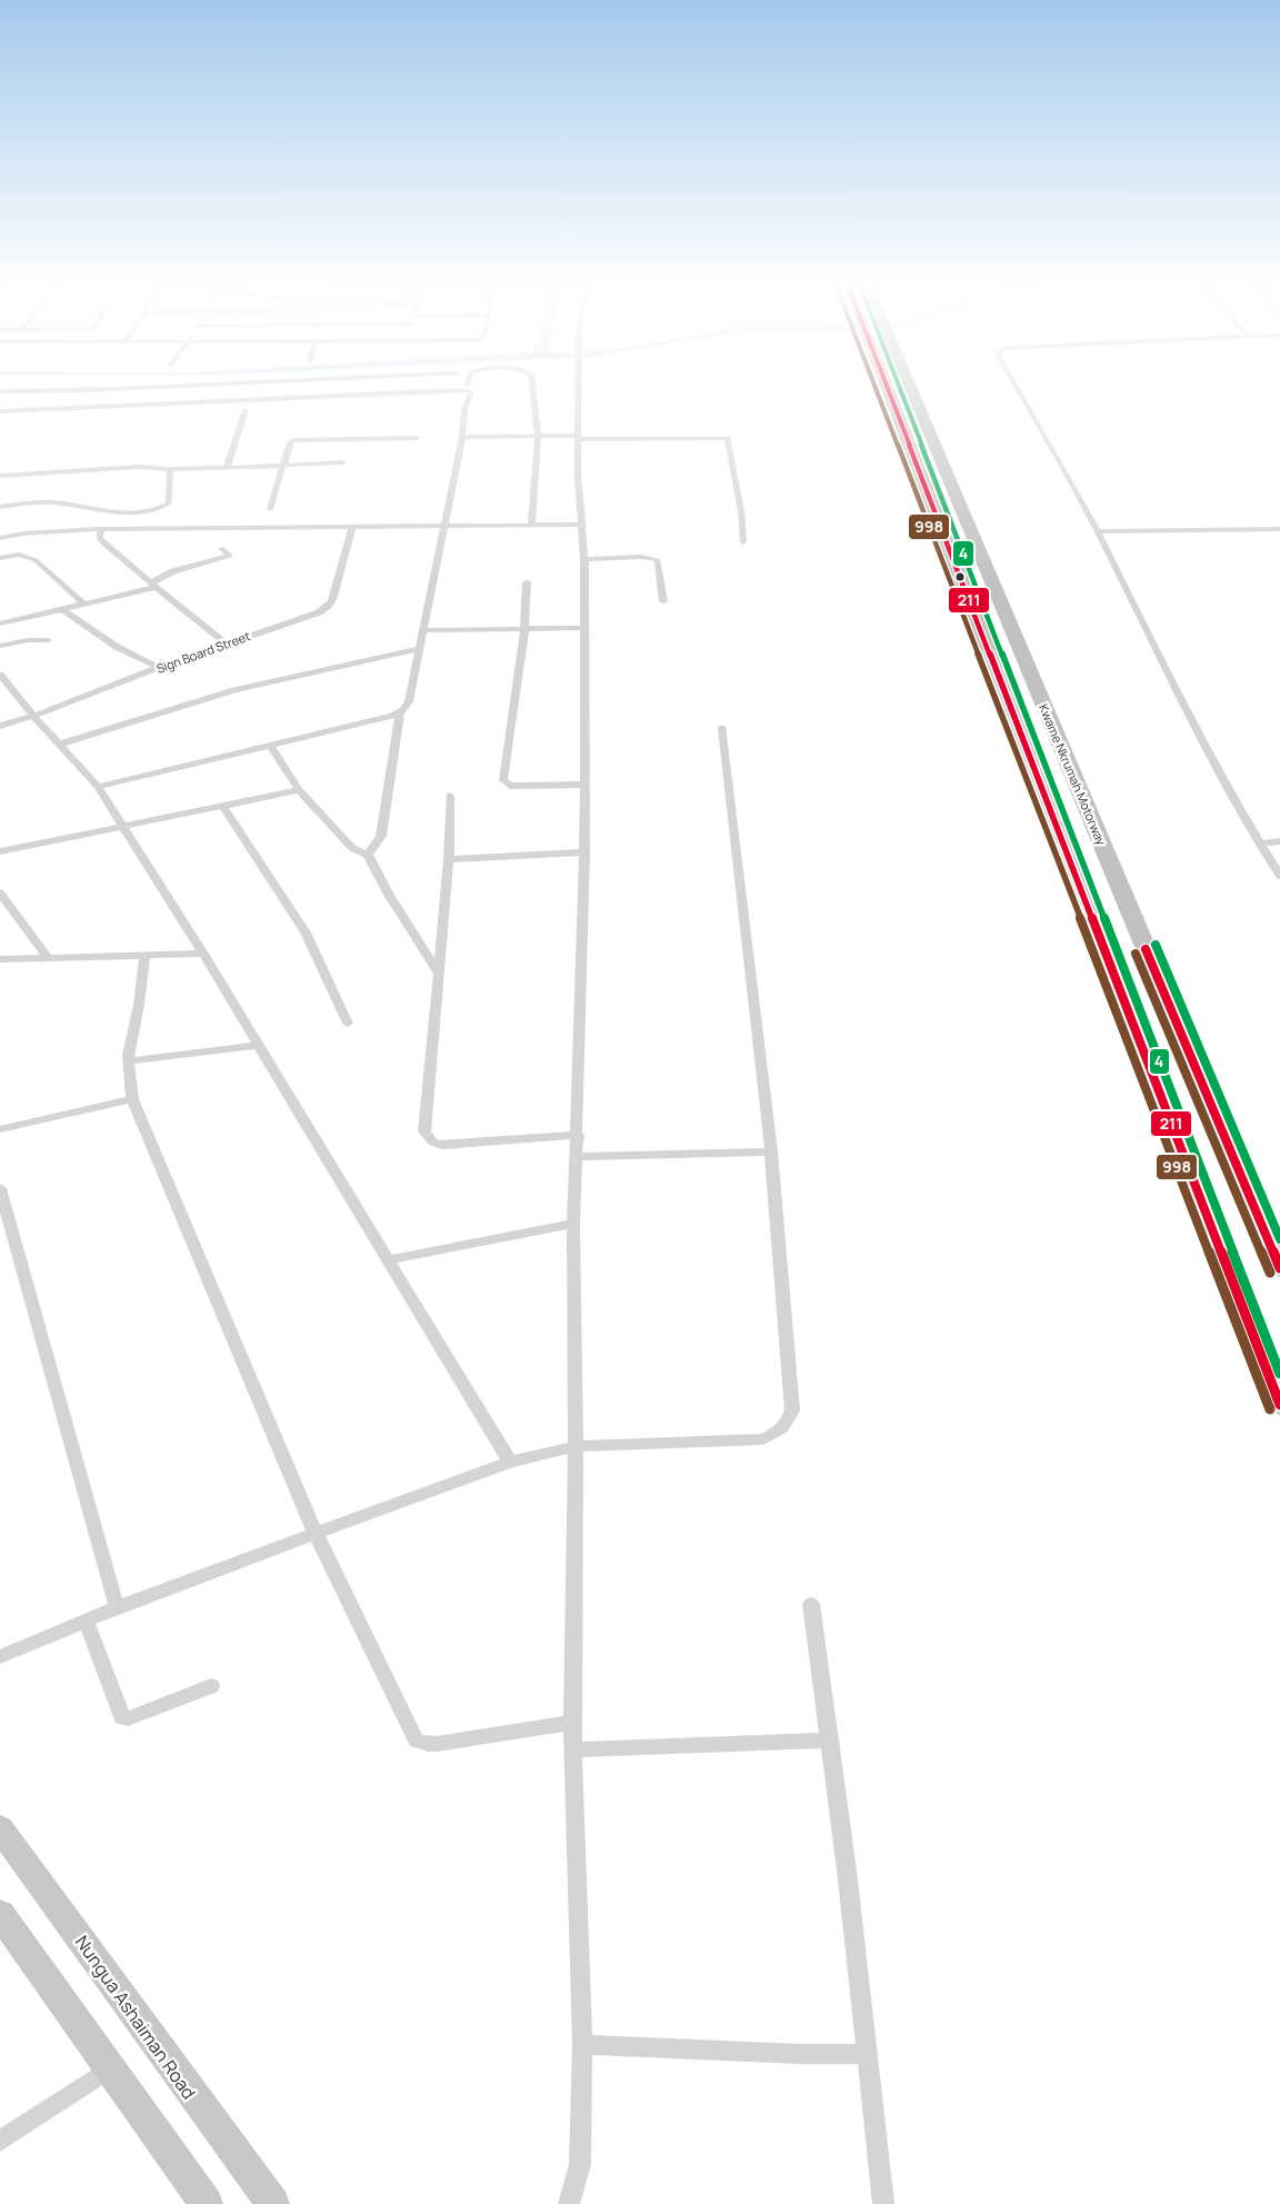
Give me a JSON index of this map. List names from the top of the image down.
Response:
{
  "streets": {
    "highway": ["Kwame Nkrumah Motorway"],
    "main road": ["Nungua Ashaiman Road"],
    "street": ["Sign Board Street"]
  },
  "lines": ["transit line 211", "transit line 998", "transit line 4"]
}
